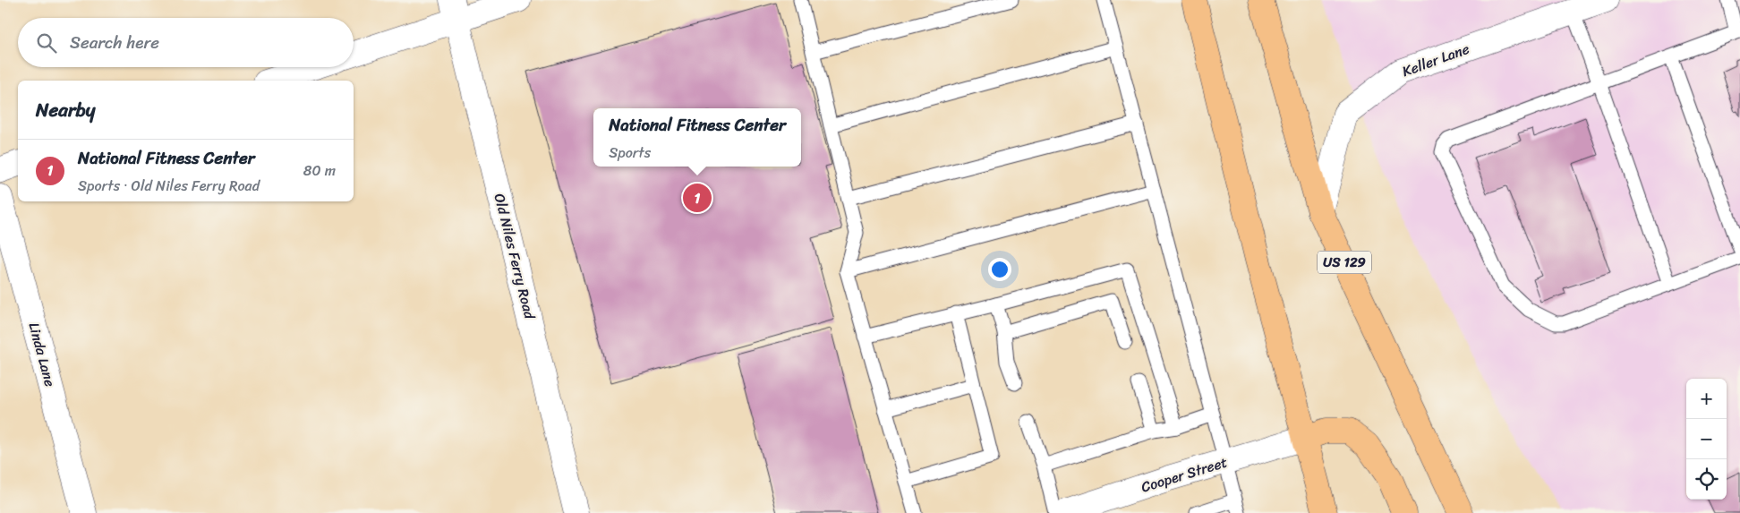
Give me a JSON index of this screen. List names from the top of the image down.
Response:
{
  "streets": {
    "highway": ["US 129"],
    "street": [
      "Keller Lane",
      "Old Niles Ferry Road",
      "Linda Lane",
      "Cooper Street"
    ]
  },
  "crossings": [
    ["Keller Lane", "US 129"]
  ],
  "page": {
    "search": "Search here",
    "heading": "Nearby",
    "popup": ["National Fitness Center", "Sports"],
    "list": [
      {
        "mark": "1",
        "name": "National Fitness Center",
        "note": "Sports · Old Niles Ferry Road",
        "value": "80 m"
      }
    ],
    "pins": "1",
    "map_buttons": ["+", "−"]
  }
}
